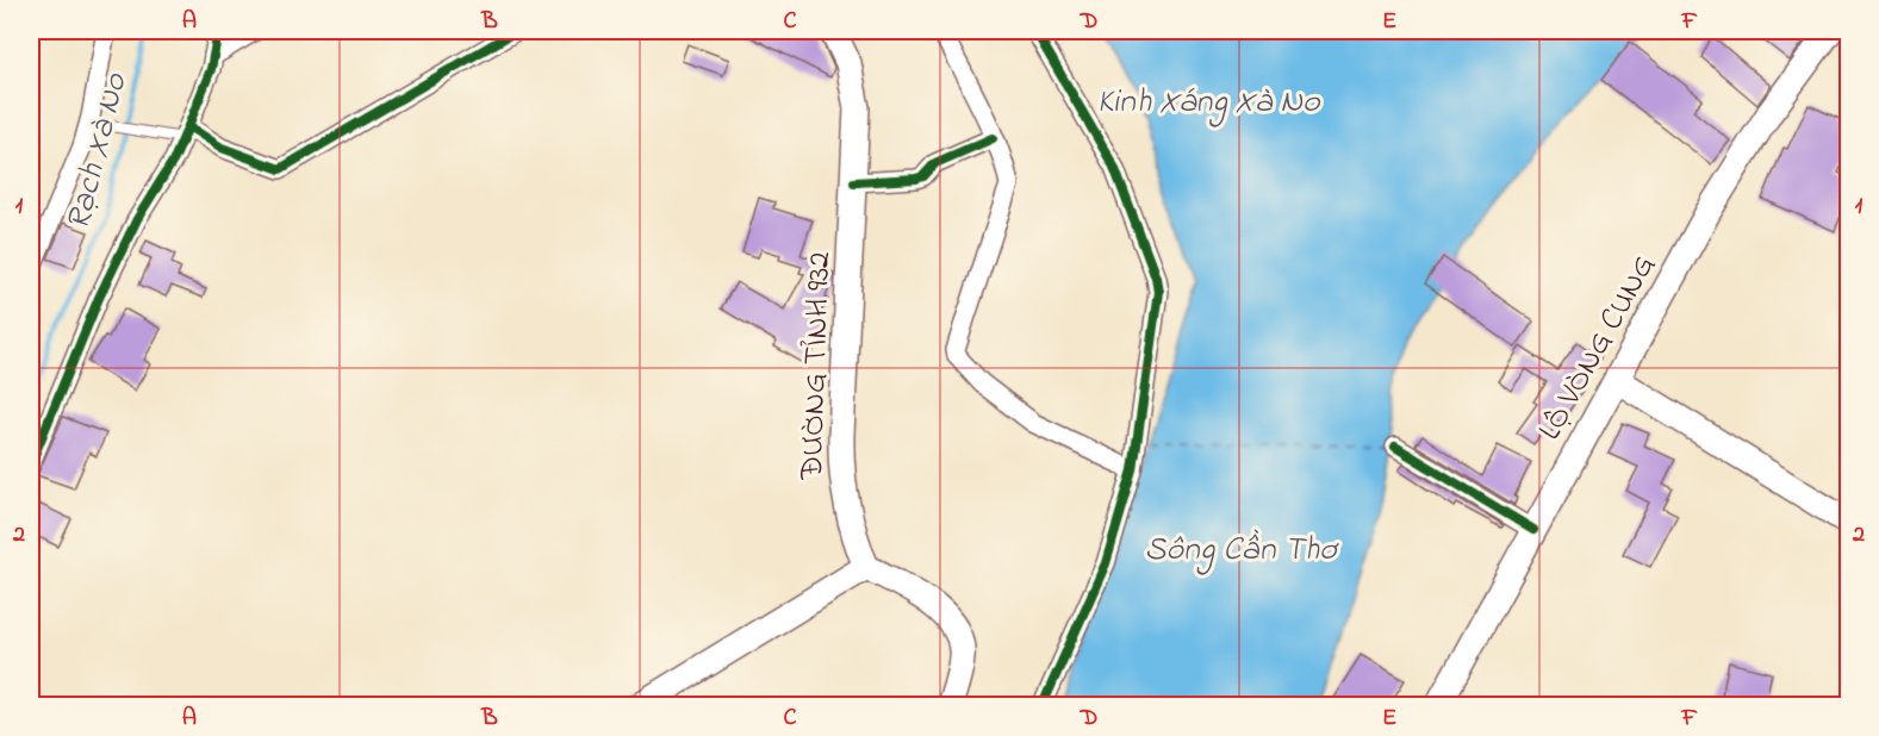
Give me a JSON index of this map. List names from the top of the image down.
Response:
{
  "streets": {
    "main road": ["LỘ VÒNG CUNG", "ĐƯỜNG TỈNH 932"]
  },
  "water": ["Kinh Xáng Xà No", "Rạch Xà No", "Sông Cần Thơ"],
  "grid": {
    "columns": [
      "A",
      "B",
      "C",
      "D",
      "E",
      "F"
    ],
    "rows": ["1", "2"]
  }
}
